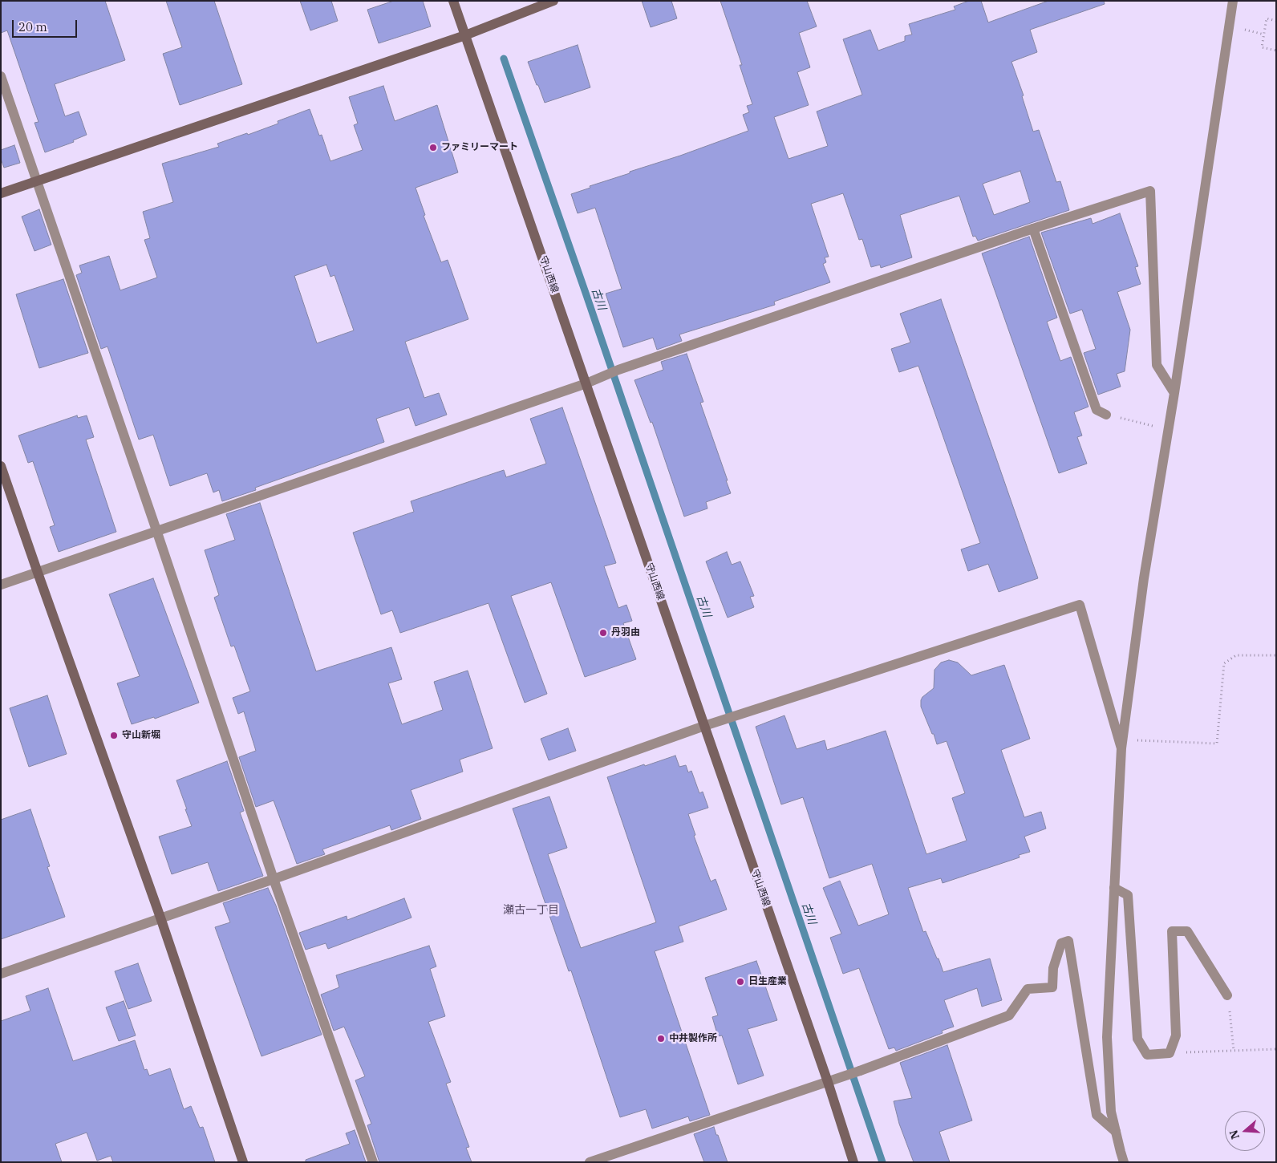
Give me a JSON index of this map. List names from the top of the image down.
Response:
{
  "streets": {
    "street": ["守山西線"]
  },
  "districts": ["瀬古一丁目"],
  "water": ["古川"],
  "places": [
    "ファミリーマート",
    "丹羽由",
    "守山新堀",
    "日生産業",
    "中井製作所"
  ],
  "scale_bar": "20 m",
  "north": "left"
}
